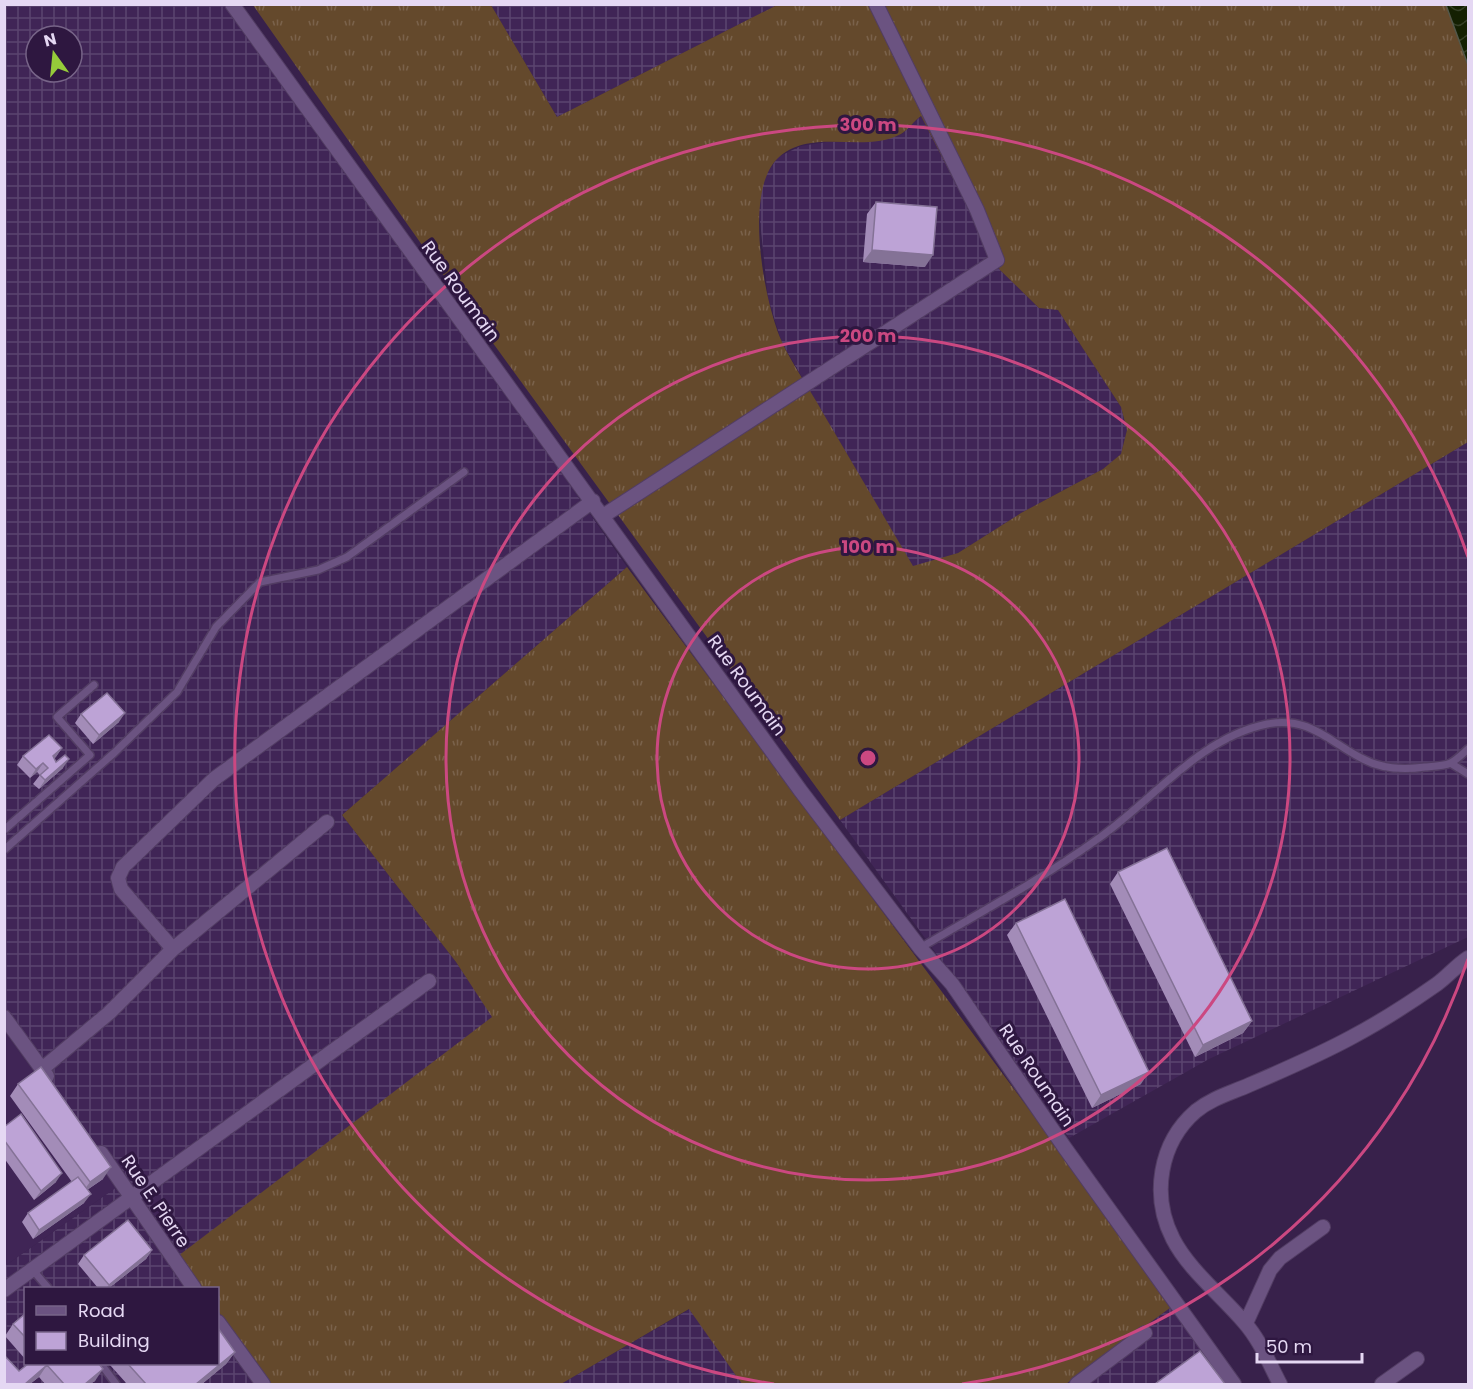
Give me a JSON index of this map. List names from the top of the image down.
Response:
{
  "streets": {
    "street": ["Rue Roumain", "Rue E. Pierre"]
  },
  "legend": ["Road", "Building"],
  "scale_bar": "50 m",
  "north": "top",
  "rings": ["300 m", "200 m", "100 m"]
}
